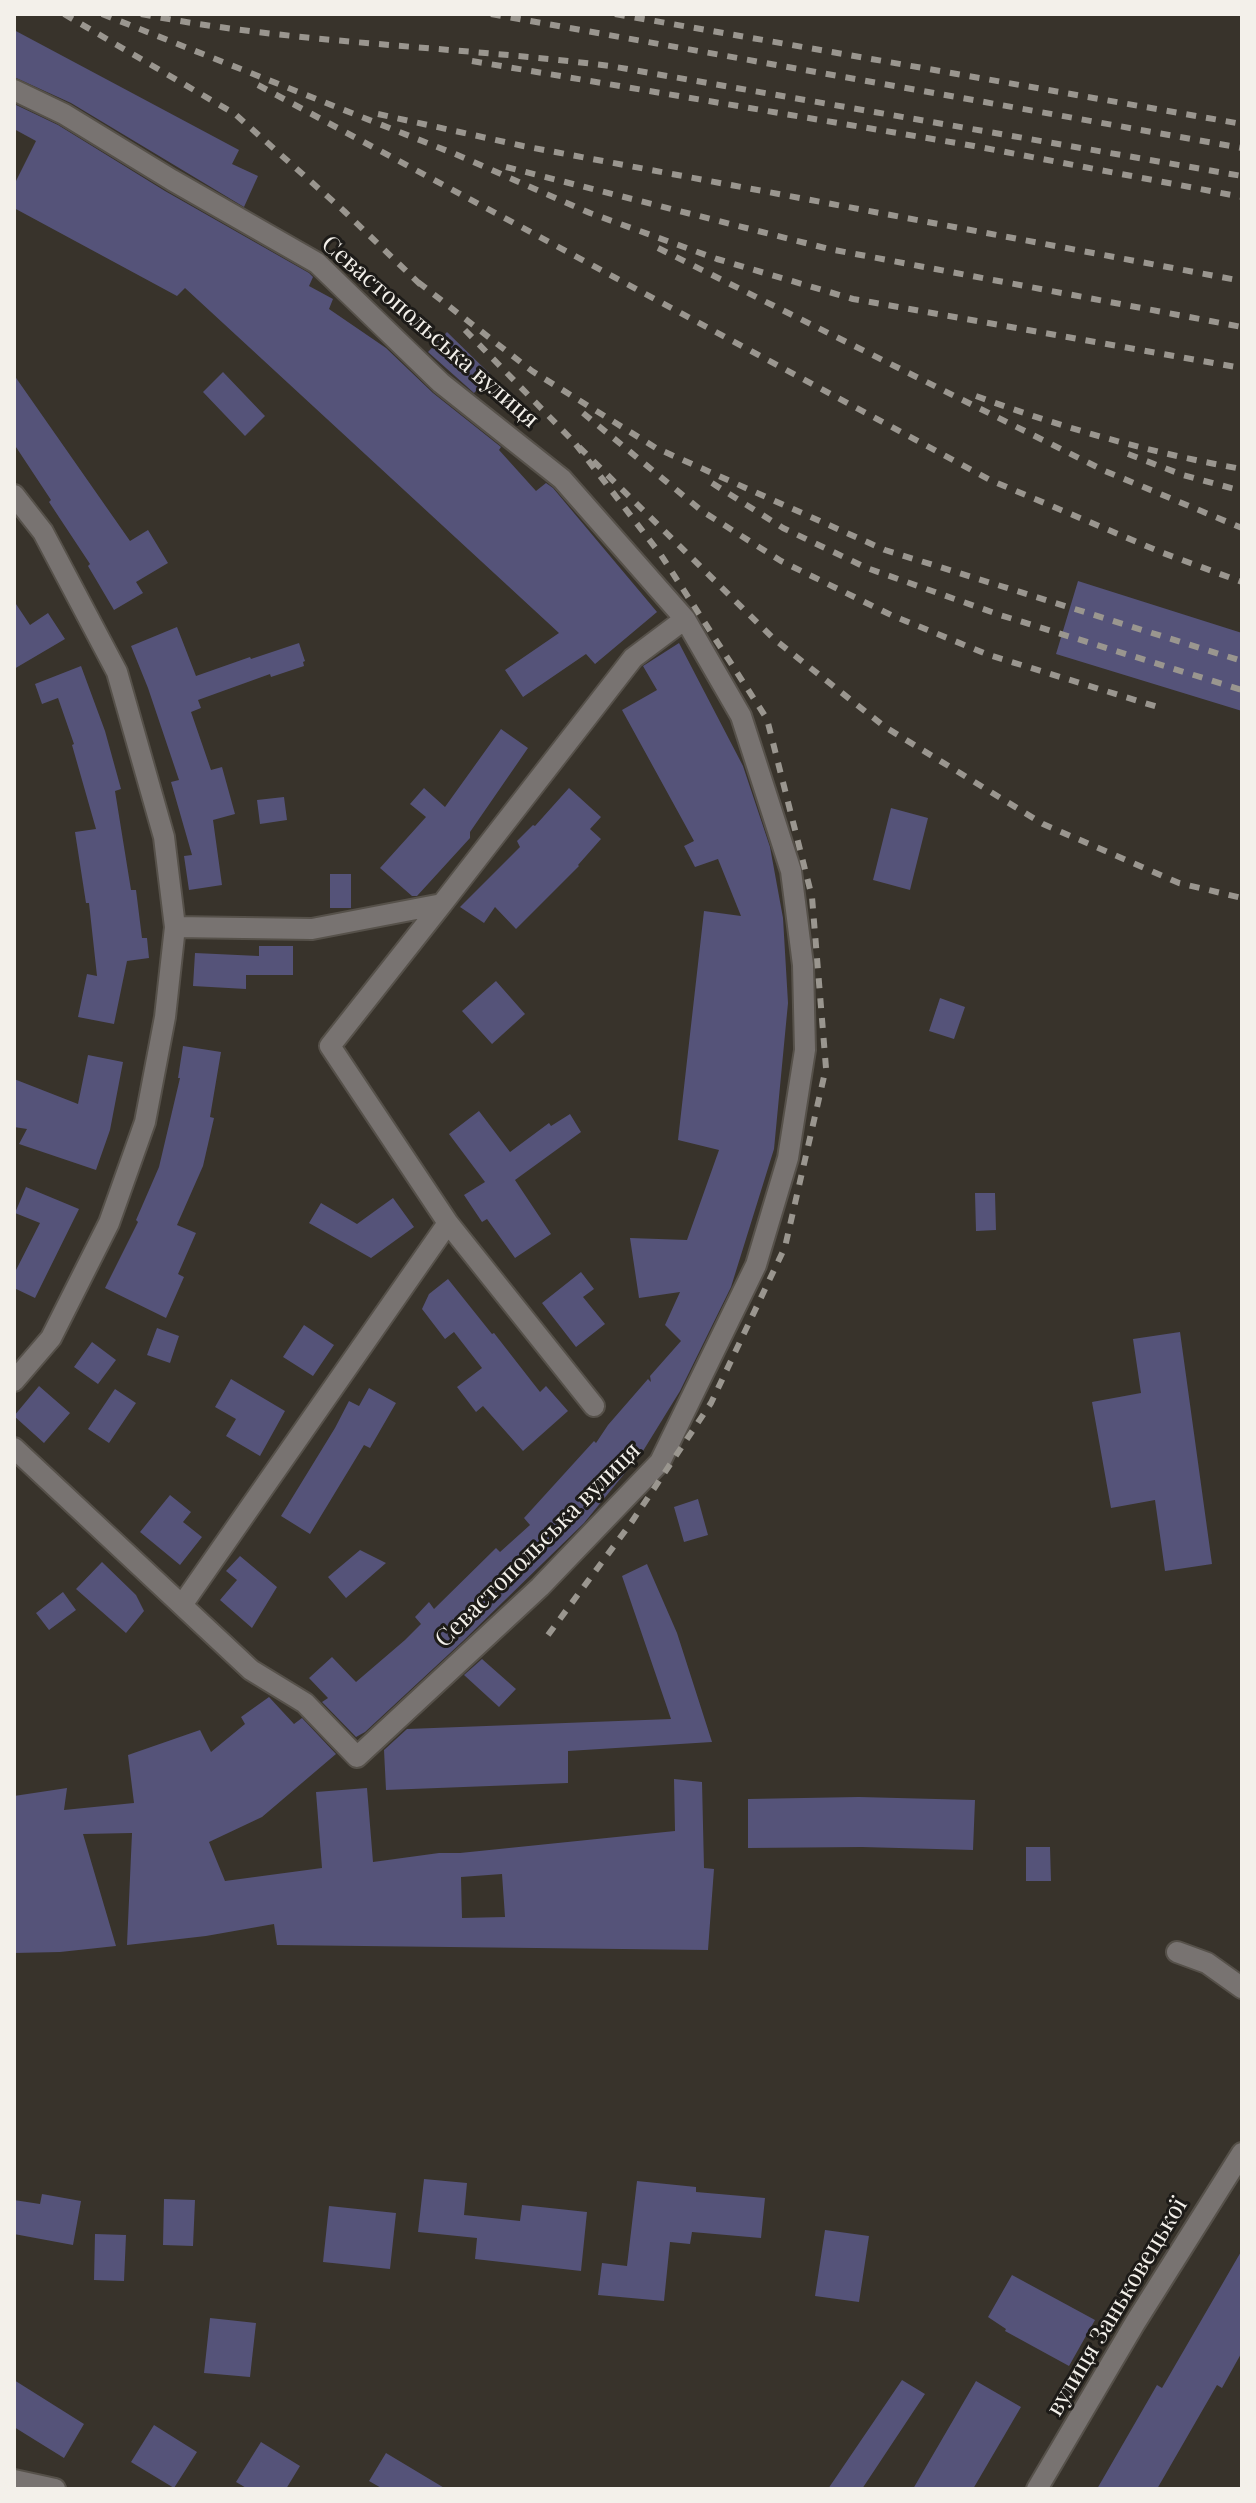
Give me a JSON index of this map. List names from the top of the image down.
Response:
{
  "streets": {
    "street": ["Севастопольська вулиця", "вулиця Заньковецької"]
  }
}
